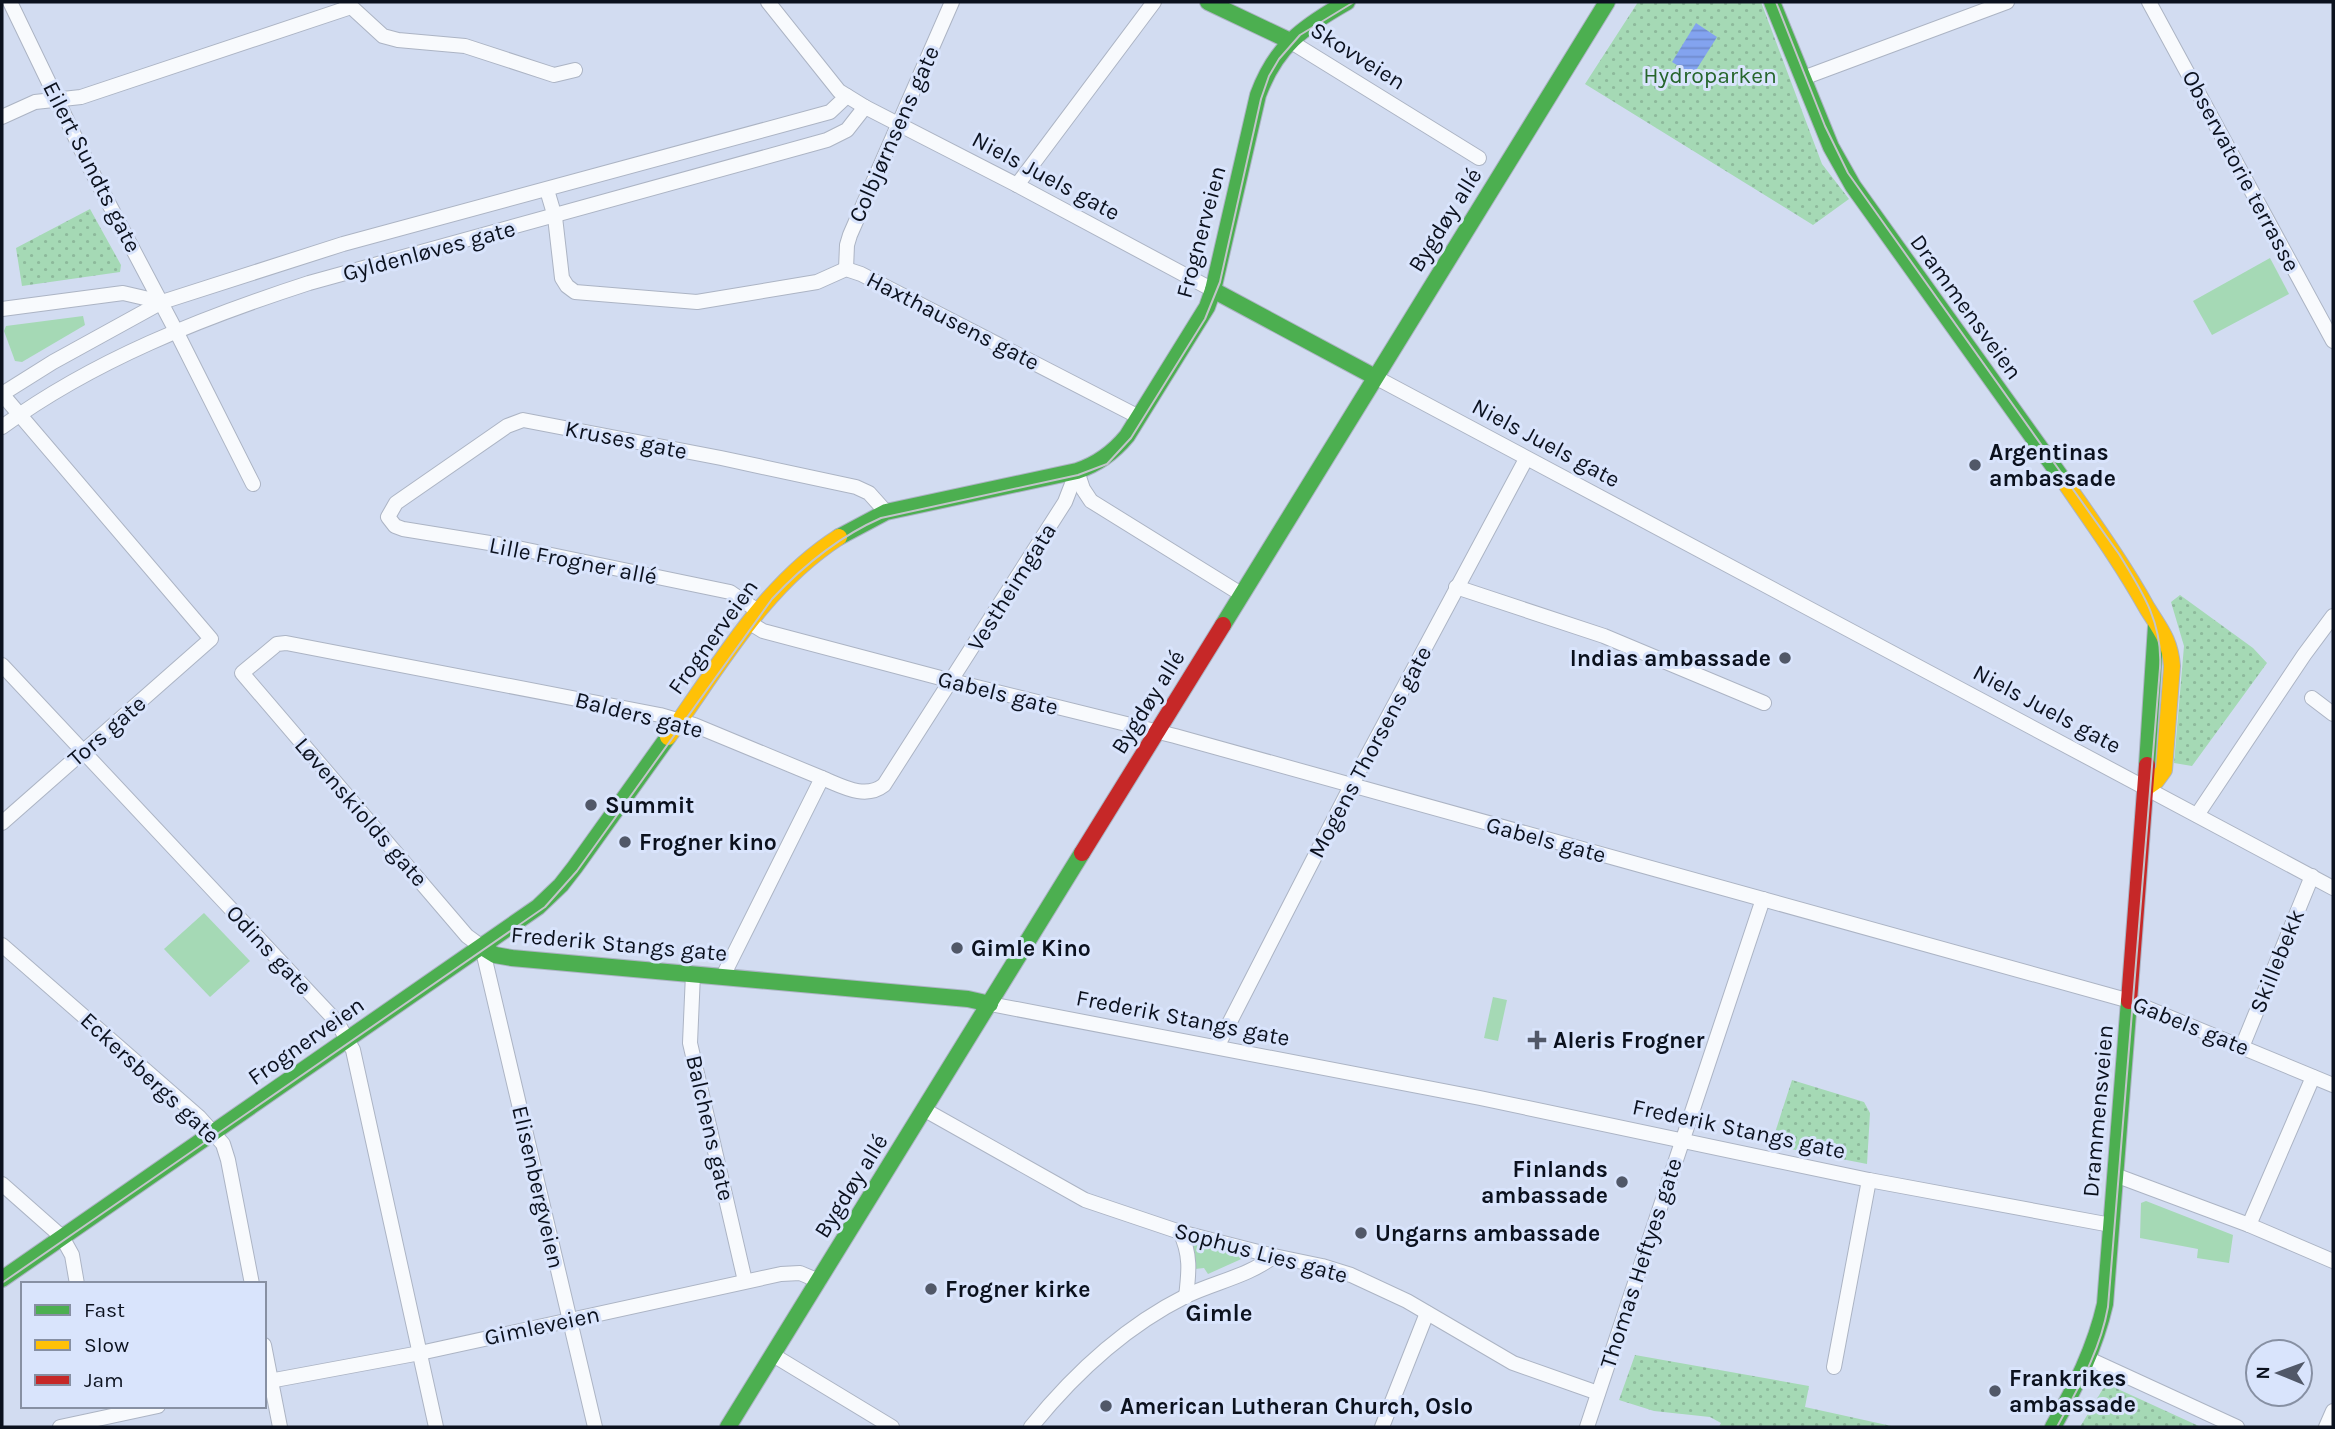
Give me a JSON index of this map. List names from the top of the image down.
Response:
{
  "streets": {
    "street": [
      "Skovveien",
      "Colbjørnsens gate",
      "Eilert Sundts gate",
      "Observatorie terrasse",
      "Niels Juels gate",
      "Bygdøy allé",
      "Frognerveien",
      "Gyldenløves gate",
      "Drammensveien",
      "Haxthausens gate",
      "Kruses gate",
      "Lille Frogner allé",
      "Vestheimgata",
      "Gabels gate",
      "Balders gate",
      "Tors gate",
      "Mogens Thorsens gate",
      "Løvenskiolds gate",
      "Frederik Stangs gate",
      "Odins gate",
      "Skillebekk",
      "Eckersbergs gate",
      "Balchens gate",
      "Elisenbergveien",
      "Sophus Lies gate",
      "Thomas Heftyes gate",
      "Gimleveien"
    ]
  },
  "crossings": [
    ["Skovveien", "Frognerveien"],
    ["Colbjørnsens gate", "Niels Juels gate"],
    ["Colbjørnsens gate", "Haxthausens gate"],
    ["Eilert Sundts gate", "Gyldenløves gate"],
    ["Niels Juels gate", "Bygdøy allé"],
    ["Niels Juels gate", "Frognerveien"],
    ["Niels Juels gate", "Gyldenløves gate"],
    ["Niels Juels gate", "Drammensveien"],
    ["Niels Juels gate", "Mogens Thorsens gate"],
    ["Niels Juels gate", "Skillebekk"],
    ["Bygdøy allé", "Gabels gate"],
    ["Bygdøy allé", "Frederik Stangs gate"],
    ["Bygdøy allé", "Sophus Lies gate"],
    ["Bygdøy allé", "Gimleveien"],
    ["Frognerveien", "Haxthausens gate"],
    ["Frognerveien", "Kruses gate"],
    ["Frognerveien", "Lille Frogner allé"],
    ["Frognerveien", "Vestheimgata"],
    ["Frognerveien", "Gabels gate"],
    ["Frognerveien", "Balders gate"],
    ["Frognerveien", "Løvenskiolds gate"],
    ["Frognerveien", "Frederik Stangs gate"],
    ["Frognerveien", "Odins gate"],
    ["Frognerveien", "Eckersbergs gate"],
    ["Frognerveien", "Elisenbergveien"],
    ["Gyldenløves gate", "Haxthausens gate"],
    ["Gyldenløves gate", "Tors gate"],
    ["Drammensveien", "Gabels gate"],
    ["Drammensveien", "Frederik Stangs gate"],
    ["Kruses gate", "Lille Frogner allé"],
    ["Lille Frogner allé", "Gabels gate"],
    ["Vestheimgata", "Gabels gate"],
    ["Vestheimgata", "Balders gate"],
    ["Gabels gate", "Mogens Thorsens gate"],
    ["Gabels gate", "Skillebekk"],
    ["Gabels gate", "Thomas Heftyes gate"],
    ["Balders gate", "Løvenskiolds gate"],
    ["Tors gate", "Odins gate"],
    ["Mogens Thorsens gate", "Frederik Stangs gate"],
    ["Løvenskiolds gate", "Frederik Stangs gate"],
    ["Løvenskiolds gate", "Elisenbergveien"],
    ["Frederik Stangs gate", "Balchens gate"],
    ["Frederik Stangs gate", "Elisenbergveien"],
    ["Frederik Stangs gate", "Thomas Heftyes gate"],
    ["Odins gate", "Gimleveien"],
    ["Balchens gate", "Gimleveien"],
    ["Elisenbergveien", "Gimleveien"],
    ["Sophus Lies gate", "Thomas Heftyes gate"]
  ],
  "districts": ["Gimle"],
  "parks": ["Hydroparken"],
  "places": {
    "other": [
      "Argentinas ambassade",
      "Indias ambassade",
      "Summit",
      "Frogner kino",
      "Gimle Kino",
      "Finlands ambassade",
      "Ungarns ambassade",
      "Frogner kirke",
      "Frankrikes ambassade",
      "American Lutheran Church, Oslo"
    ],
    "health": ["Aleris Frogner"]
  },
  "legend": ["Fast", "Slow", "Jam"],
  "north": "left"
}
